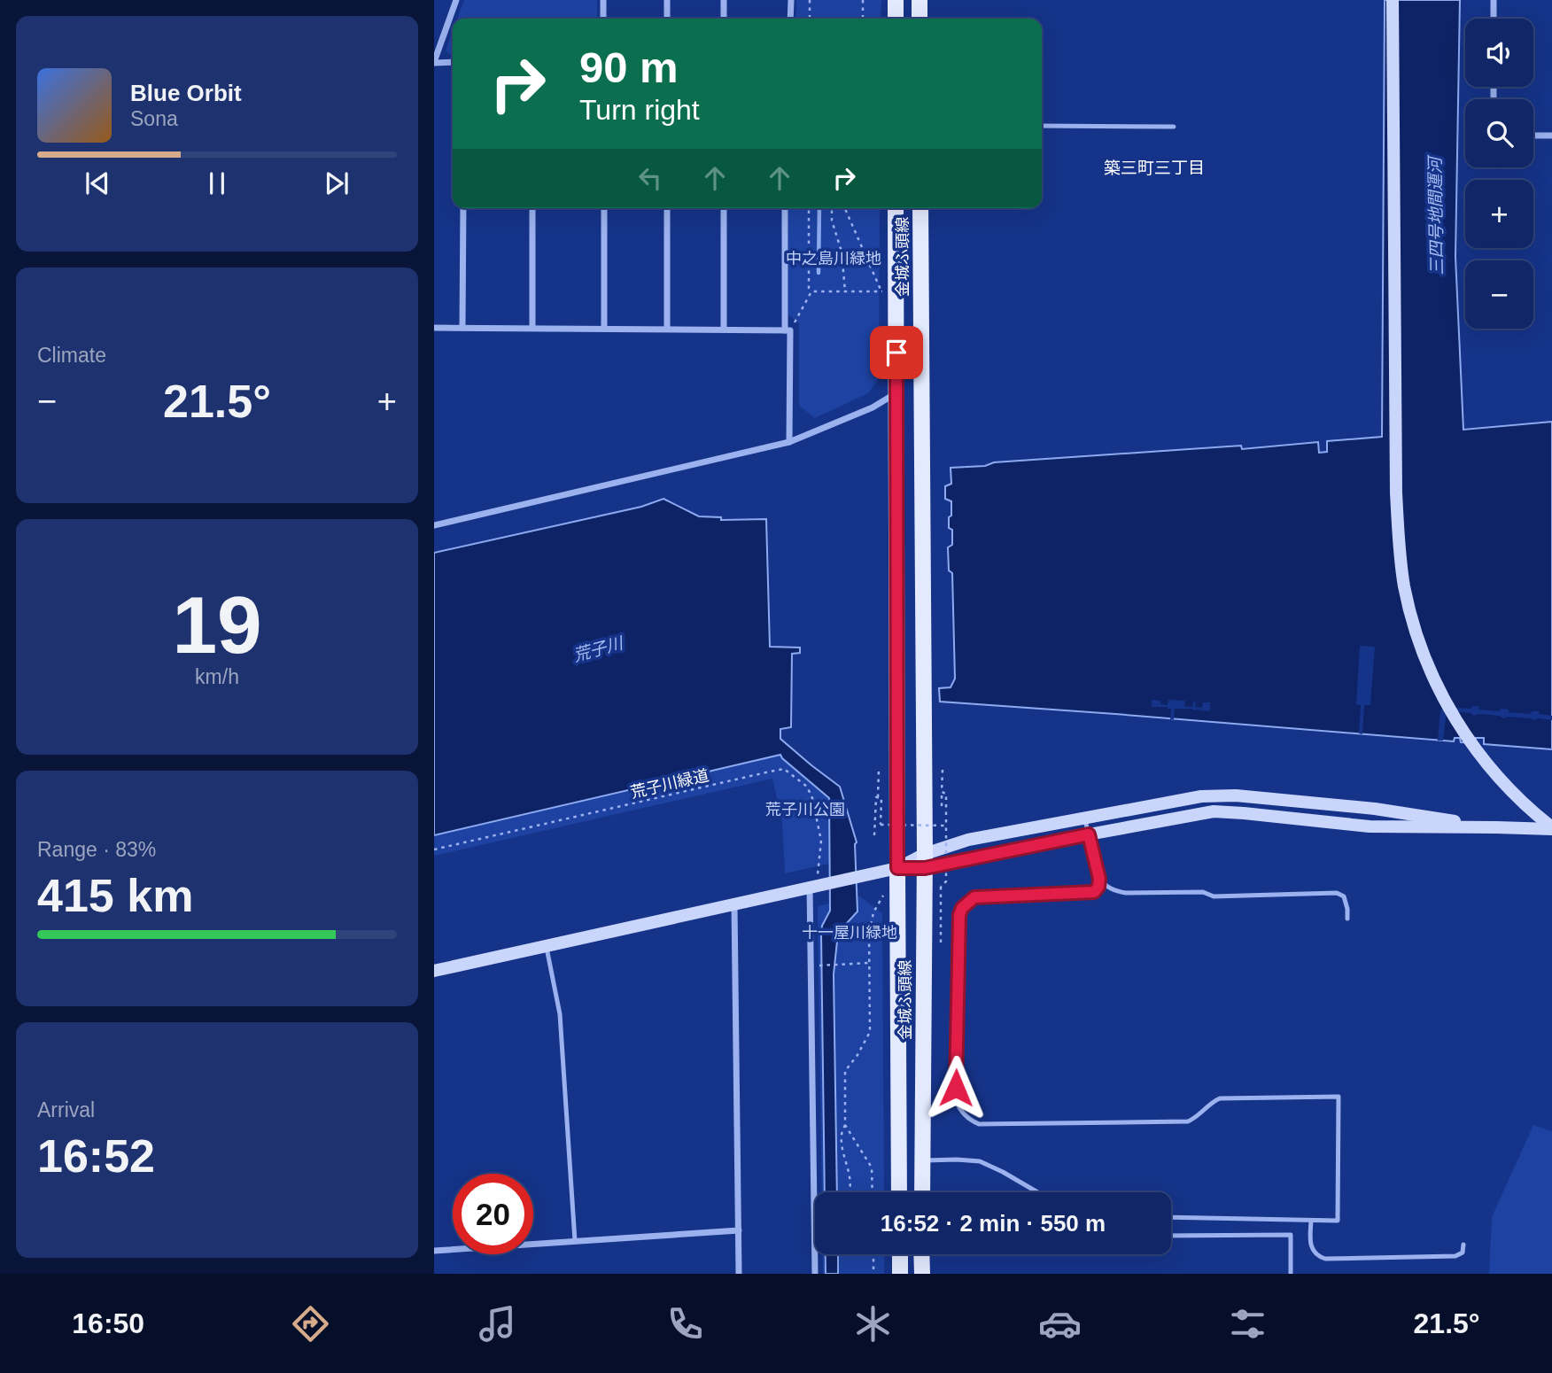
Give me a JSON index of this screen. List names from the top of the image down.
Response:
{
  "streets": {
    "main road": ["金城ふ頭線"],
    "path": ["荒子川緑道"]
  },
  "districts": ["築三町三丁目"],
  "water": ["三四号地間運河", "荒子川"],
  "parks": ["中之島川緑地", "荒子川公園", "十一屋川緑地"],
  "page": {
    "map_buttons": ["+", "−"],
    "turn": ["90 m", "Turn right"],
    "song": ["Blue Orbit", "Sona"],
    "tile": [
      "Climate",
      ["19", "km/h"],
      ["Range · 83%", "415 km"],
      ["Arrival", "16:52"]
    ],
    "heat": ["−", "21.5°", "+"],
    "limit": "20",
    "trip": "16:52 · 2 min · 550 m",
    "tabs": ["16:50", "21.5°"]
  }
}
